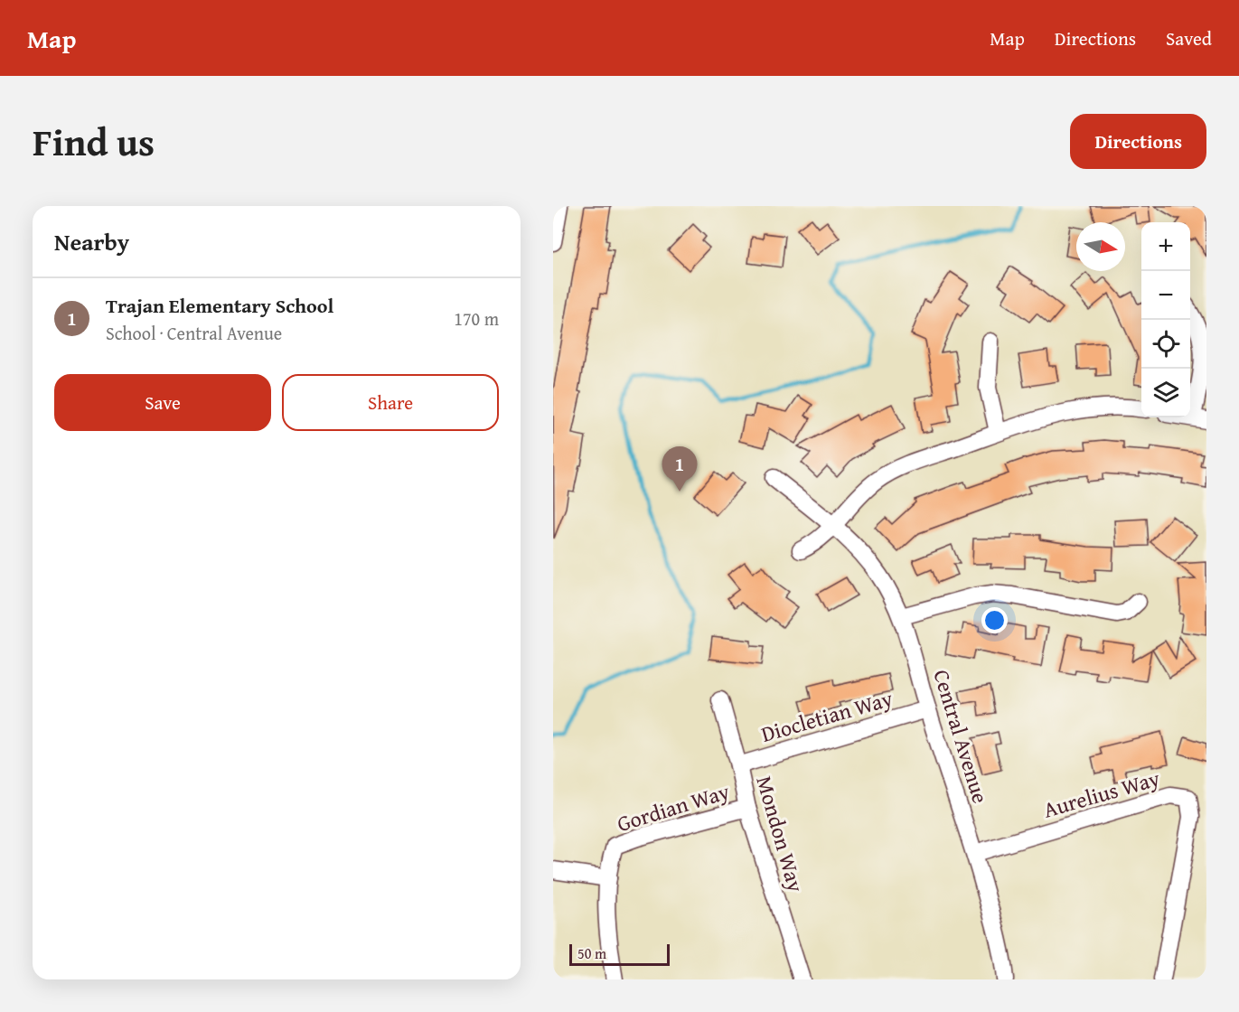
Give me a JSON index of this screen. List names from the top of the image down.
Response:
{
  "streets": {
    "street": [
      "Diocletian Way",
      "Central Avenue",
      "Aurelius Way",
      "Gordian Way",
      "Mondon Way"
    ]
  },
  "crossings": [
    ["Diocletian Way", "Central Avenue"],
    ["Diocletian Way", "Mondon Way"],
    ["Central Avenue", "Aurelius Way"],
    ["Gordian Way", "Mondon Way"]
  ],
  "scale_bar": "50 m",
  "north": "right",
  "page": {
    "header": "Map",
    "nav": ["Map", "Directions", "Saved"],
    "title": "Find us",
    "buttons": [
      "Directions",
      ["Save", "Share"]
    ],
    "heading": "Nearby",
    "map_buttons": ["+", "−"],
    "list": [
      {
        "mark": "1",
        "name": "Trajan Elementary School",
        "note": "School · Central Avenue",
        "value": "170 m"
      }
    ],
    "pins": "1",
    "scale": "50 m"
  }
}
